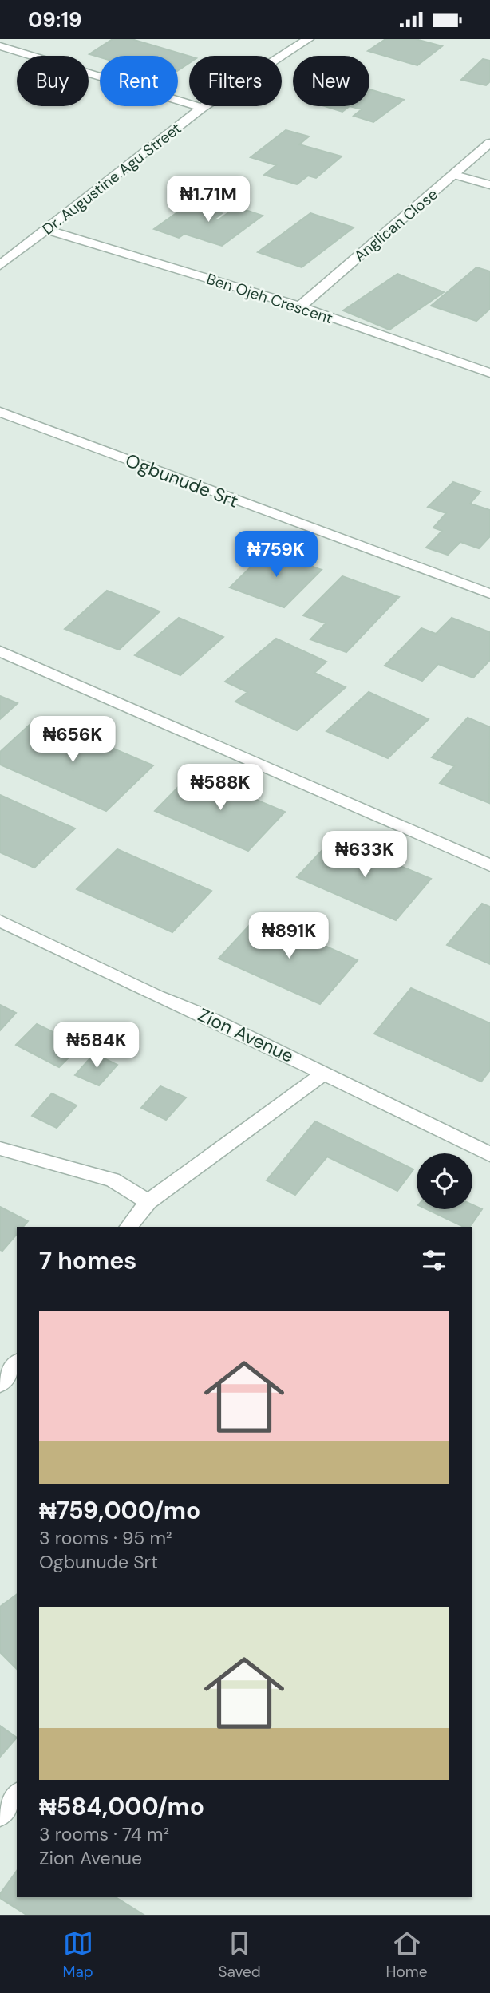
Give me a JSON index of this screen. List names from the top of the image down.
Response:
{
  "streets": {
    "street": [
      "Dr. Augustine Agu Street",
      "Anglican Close",
      "Ben Ojeh Crescent",
      "Ogbunude Srt",
      "Zion Avenue"
    ]
  },
  "crossings": [
    ["Dr. Augustine Agu Street", "Ben Ojeh Crescent"],
    ["Anglican Close", "Ben Ojeh Crescent"]
  ],
  "page": {
    "status": "09:19",
    "chip": [
      "Buy",
      "Rent",
      "Filters",
      "New"
    ],
    "price": [
      "₦1.71M",
      "₦759K",
      "₦656K",
      "₦588K",
      "₦633K",
      "₦891K",
      "₦584K"
    ],
    "heading": "7 homes",
    "list": [
      {
        "name": "₦759,000/mo",
        "note": "3 rooms · 95 m² · Ogbunude Srt"
      },
      {
        "name": "₦584,000/mo",
        "note": "3 rooms · 74 m² · Zion Avenue"
      }
    ],
    "tabs": ["Map", "Saved", "Home"]
  }
}
